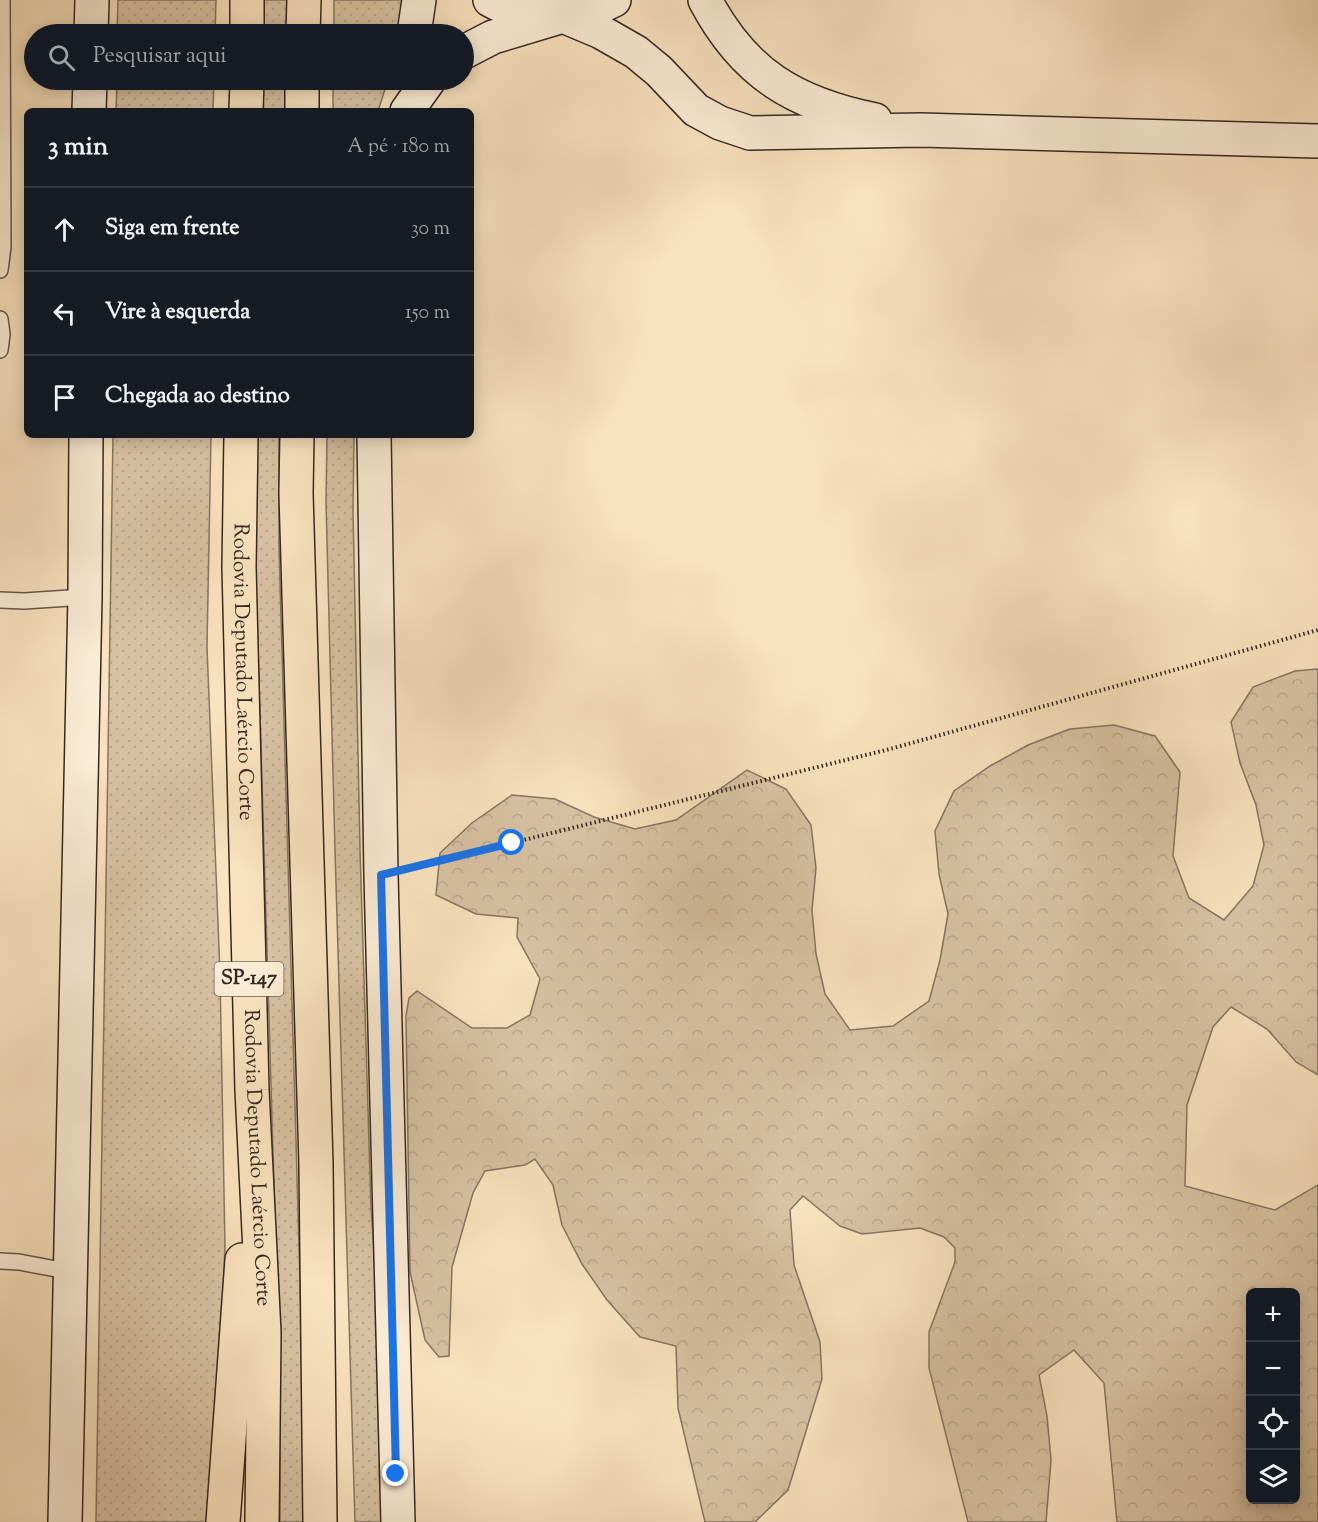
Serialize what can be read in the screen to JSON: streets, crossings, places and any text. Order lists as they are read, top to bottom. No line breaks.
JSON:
{"streets":{"highway":["Rodovia Deputado Laércio Corte","SP-147"]},"page":{"search":"Pesquisar aqui","heading":["3 min","A pé · 180 m"],"list":[["Siga em frente","30 m"],["Vire à esquerda","150 m"],"Chegada ao destino"],"map_buttons":["+","−"]}}
